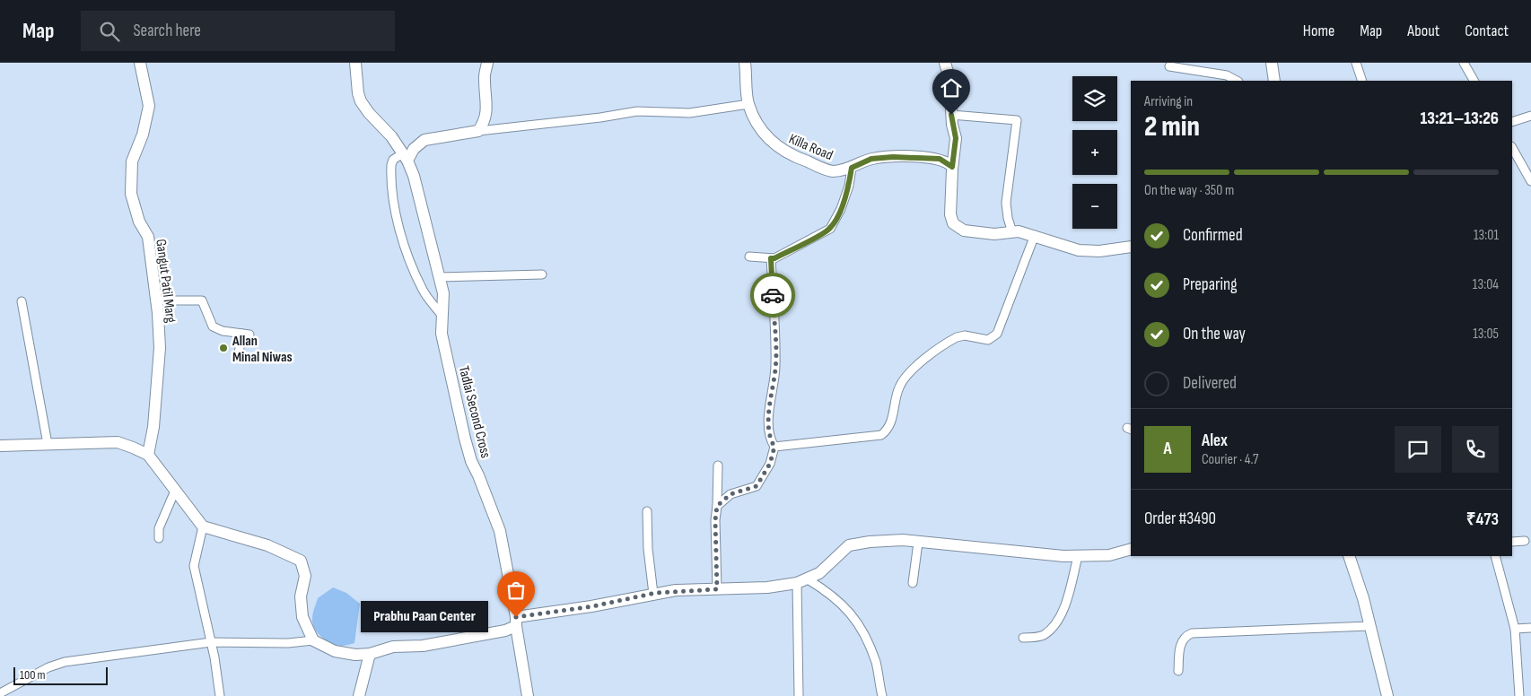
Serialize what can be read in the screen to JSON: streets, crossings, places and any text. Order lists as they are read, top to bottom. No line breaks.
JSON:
{"streets":{"street":["Killa Road","Gangut Patil Marg","Tadlai Second Cross"]},"places":["Allan Minal Niwas","Prabhu Paan Center"],"scale_bar":"100 m","page":{"header":"Map","search":"Search here","nav":["Home","Map","About","Contact"],"map_buttons":["+","−"],"heading":["2 min","Arriving in","13:21–13:26"],"panel":["Alex","Courier · 4.7","Order #3490","₹473"],"bar":"On the way · 350 m","list":[["Confirmed","13:01"],["Preparing","13:04"],["On the way","13:05"],"Delivered"],"round":"A","bubble":"Prabhu Paan Center","scale":"100 m"}}
